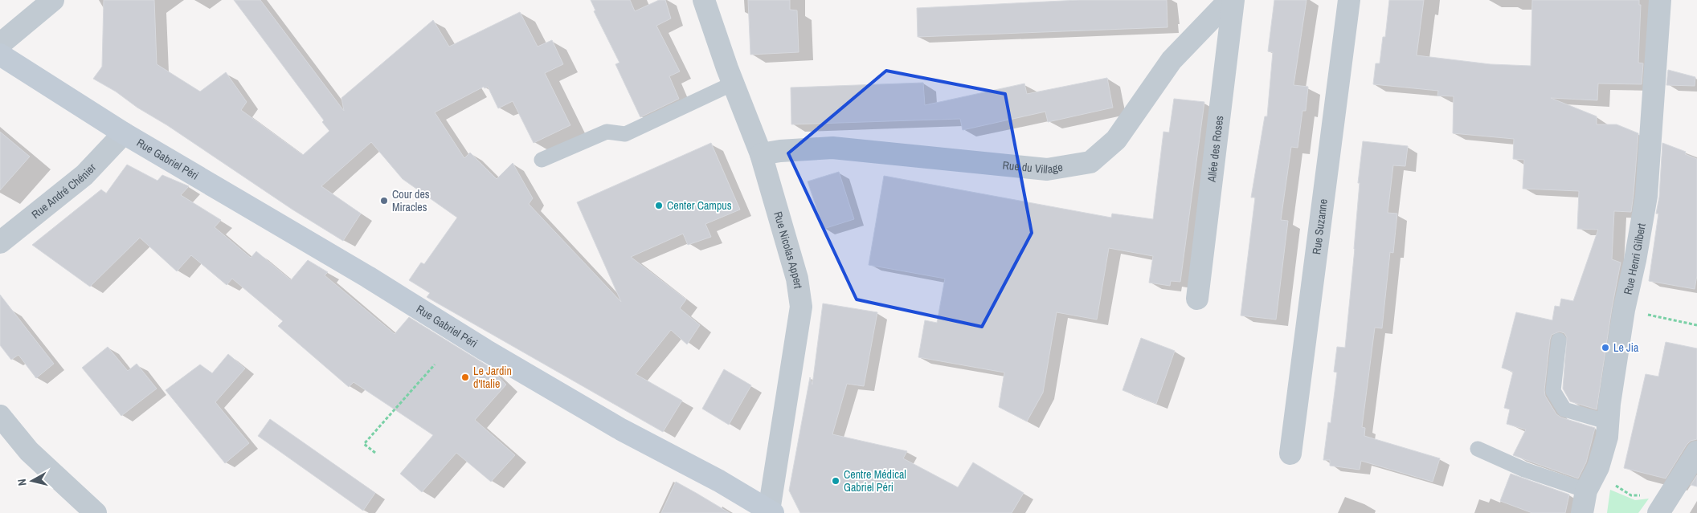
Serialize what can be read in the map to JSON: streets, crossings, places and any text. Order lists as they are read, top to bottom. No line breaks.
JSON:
{"streets":{"street":["Allée des Roses","Rue Gabriel Péri","Rue du Village","Rue André Chénier","Rue Suzanne","Rue Nicolas Appert","Rue Henri Gilbert"]},"crossings":[["Rue Gabriel Péri","Rue André Chénier"],["Rue Gabriel Péri","Rue Nicolas Appert"],["Rue du Village","Rue Nicolas Appert"]],"places":["Cour des Miracles","Center Campus","Le Jia","Le Jardin d'Italie","Centre Médical Gabriel Péri"],"north":"left"}
